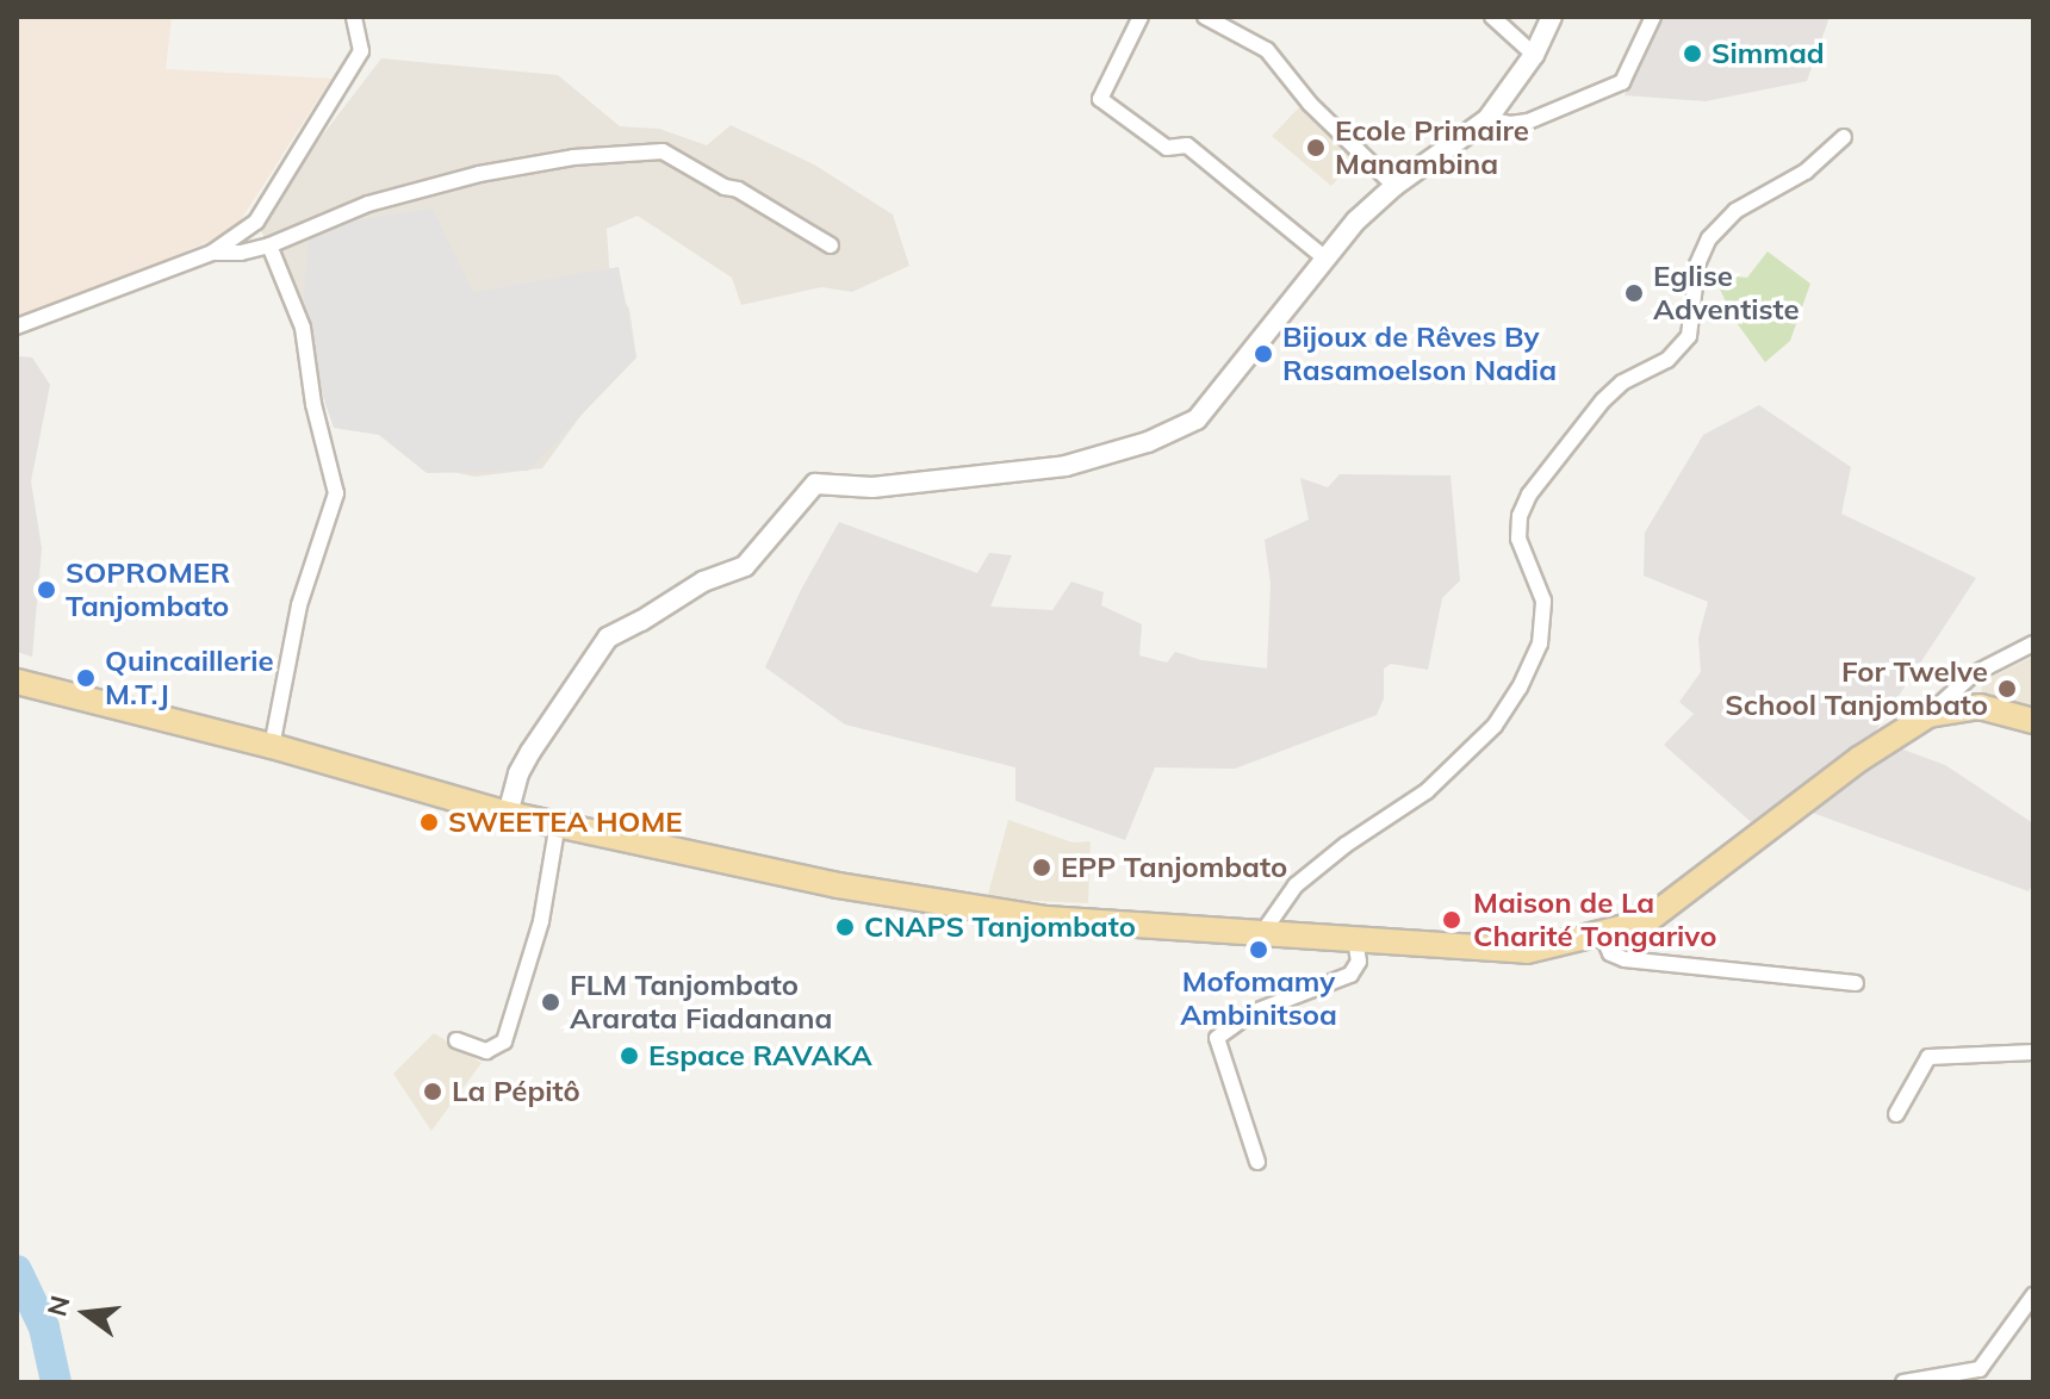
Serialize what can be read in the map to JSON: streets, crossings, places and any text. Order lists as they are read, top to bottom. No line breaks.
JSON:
{"places":["Simmad","Ecole Primaire Manambina","Eglise Adventiste","Bijoux de Rêves By Rasamoelson Nadia","SOPROMER Tanjombato","Quincaillerie M.T.J","For Twelve School Tanjombato","SWEETEA HOME","EPP Tanjombato","Maison de La Charité Tongarivo","CNAPS Tanjombato","Mofomamy Ambinitsoa","FLM Tanjombato Ararata Fiadanana","Espace RAVAKA","La Pépitô"],"north":"left"}
